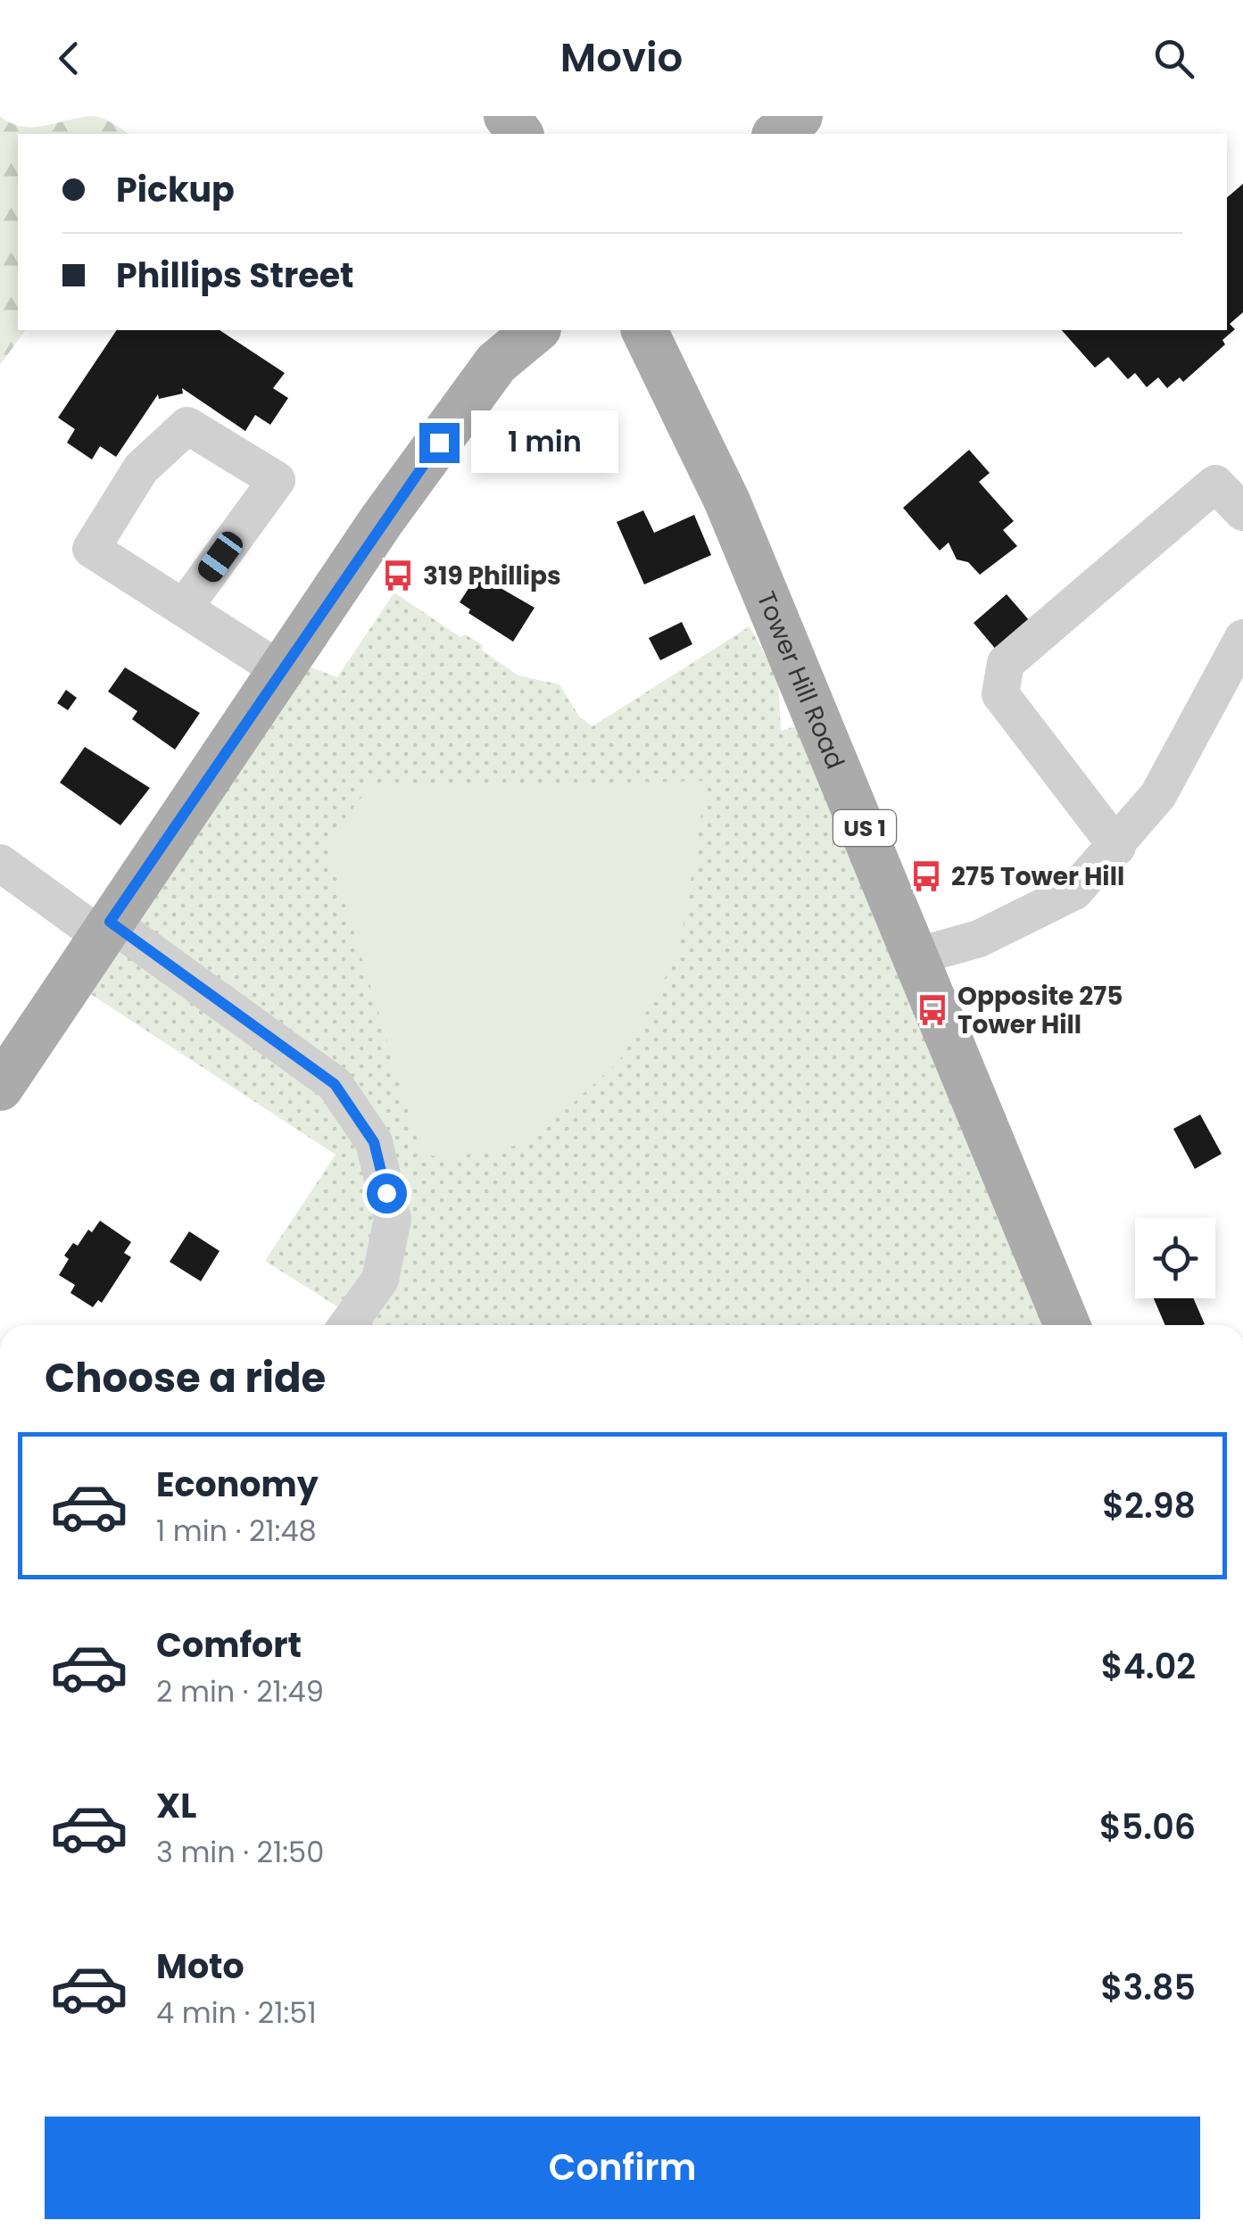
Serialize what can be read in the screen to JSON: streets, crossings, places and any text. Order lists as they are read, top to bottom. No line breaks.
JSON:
{"streets":{"main road":["Tower Hill Road","US 1"]},"places":{"bus stop":["319 Phillips","275 Tower Hill","Opposite 275 Tower Hill"]},"page":{"header":"Movio","banner":["Pickup","Phillips Street"],"bubble":"1 min","heading":"Choose a ride","list":[{"name":"Economy","note":"1 min · 21:48","value":"$2.98"},{"name":"Comfort","note":"2 min · 21:49","value":"$4.02"},{"name":"XL","note":"3 min · 21:50","value":"$5.06"},{"name":"Moto","note":"4 min · 21:51","value":"$3.85"}],"buttons":"Confirm"}}
